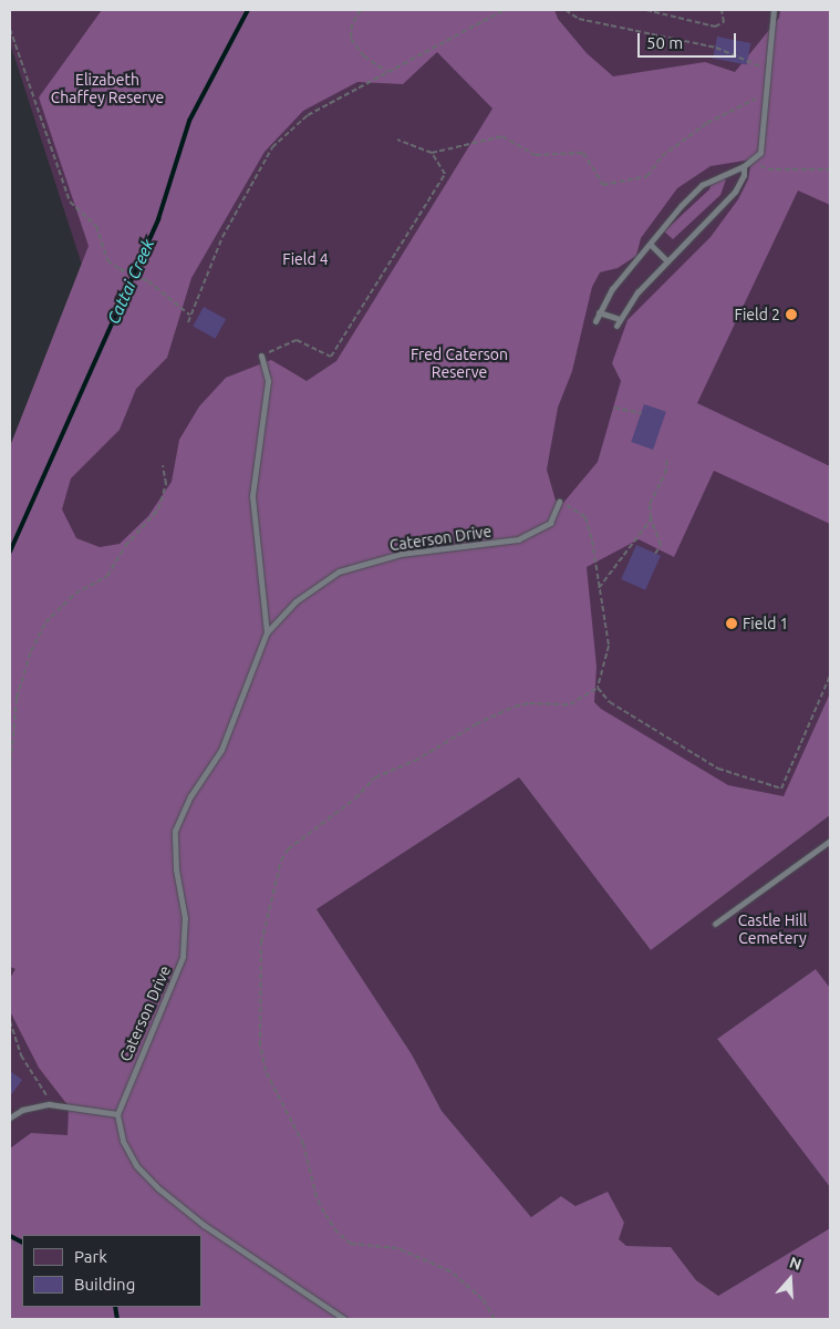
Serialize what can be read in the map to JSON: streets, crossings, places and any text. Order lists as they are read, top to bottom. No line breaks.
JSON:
{"streets":{"lane":["Caterson Drive"]},"water":["Cattai Creek"],"parks":["Elizabeth Chaffey Reserve","Field 4","Fred Caterson Reserve","Castle Hill Cemetery"],"places":["Field 2","Field 1"],"legend":["Park","Building"],"scale_bar":"50 m","north":"top"}
